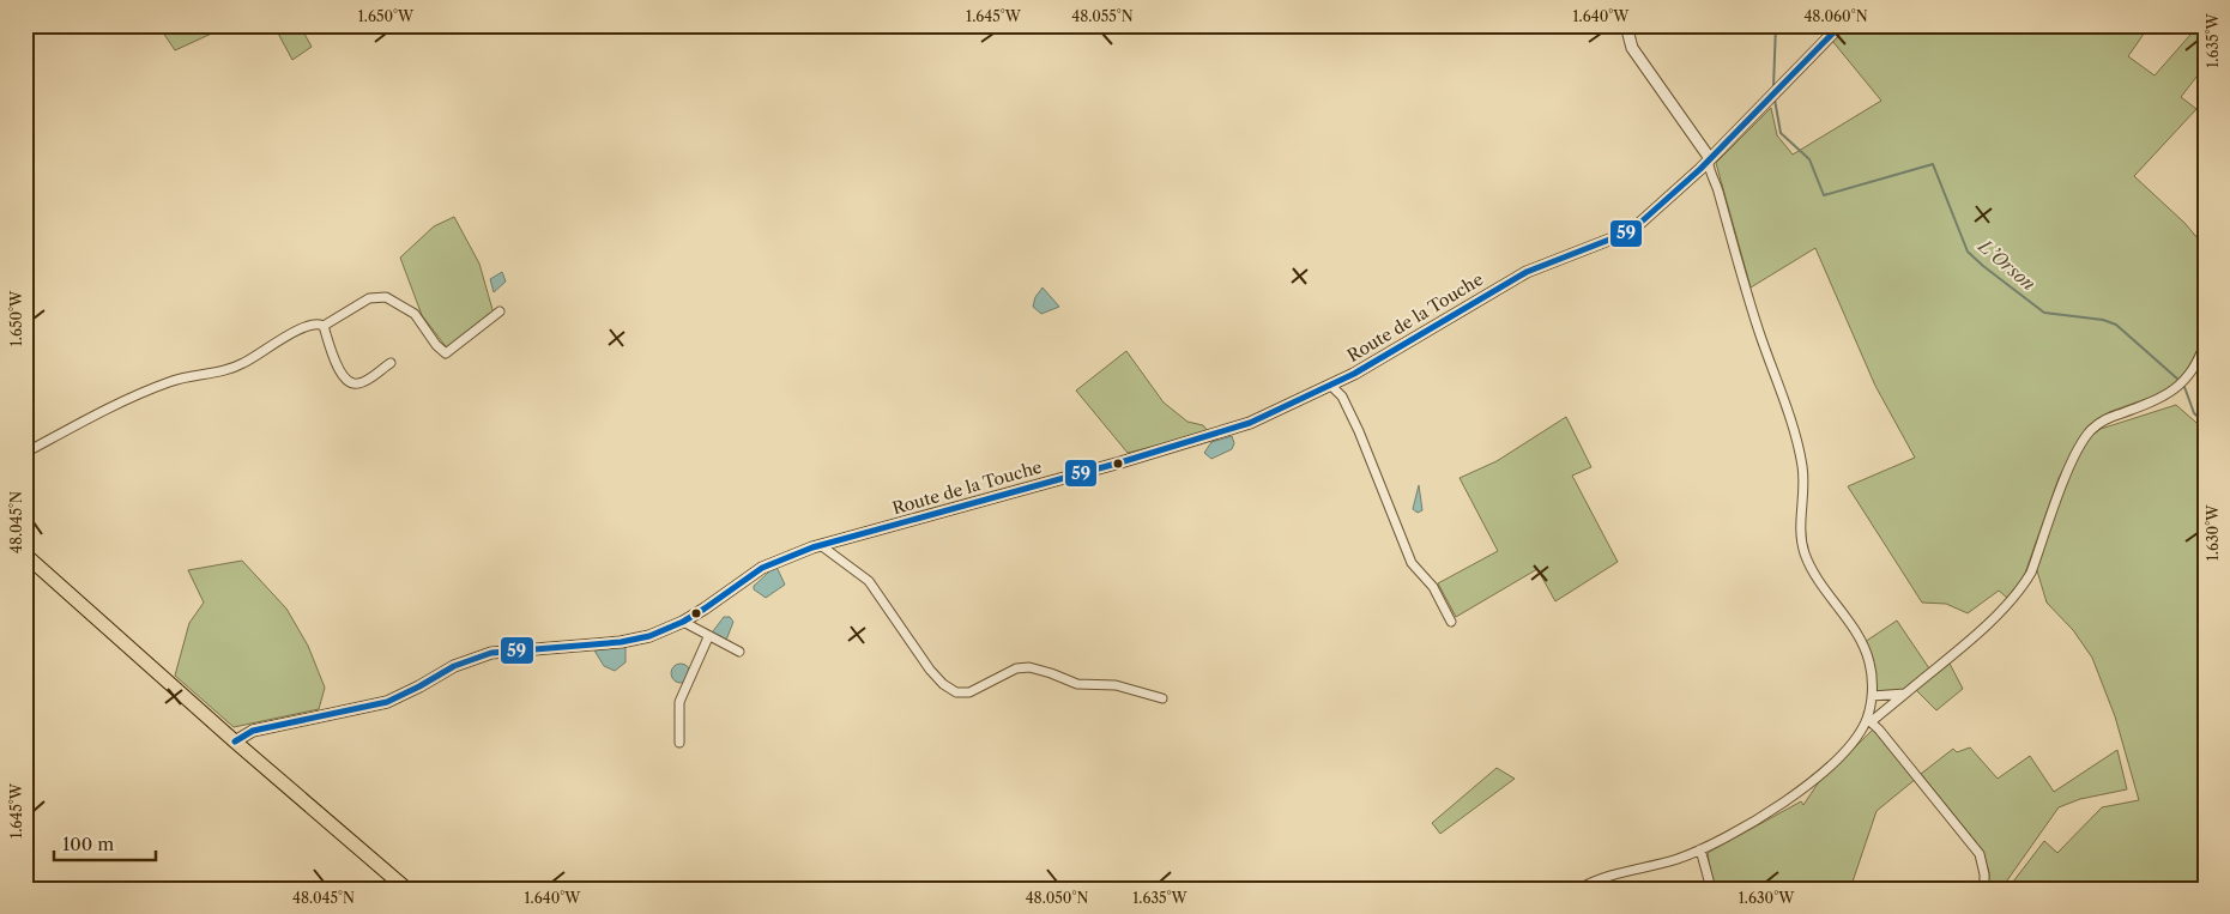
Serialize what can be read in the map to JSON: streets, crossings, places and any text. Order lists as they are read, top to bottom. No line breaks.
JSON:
{"streets":{"street":["Route de la Touche"]},"water":["L’Orson"],"lines":["transit line 59"],"scale_bar":"100 m","coordinates":["1.650°W","1.645°W","48.055°N","1.640°W","48.060°N","1.635°W","48.045°N","1.630°W","48.050°N"]}
